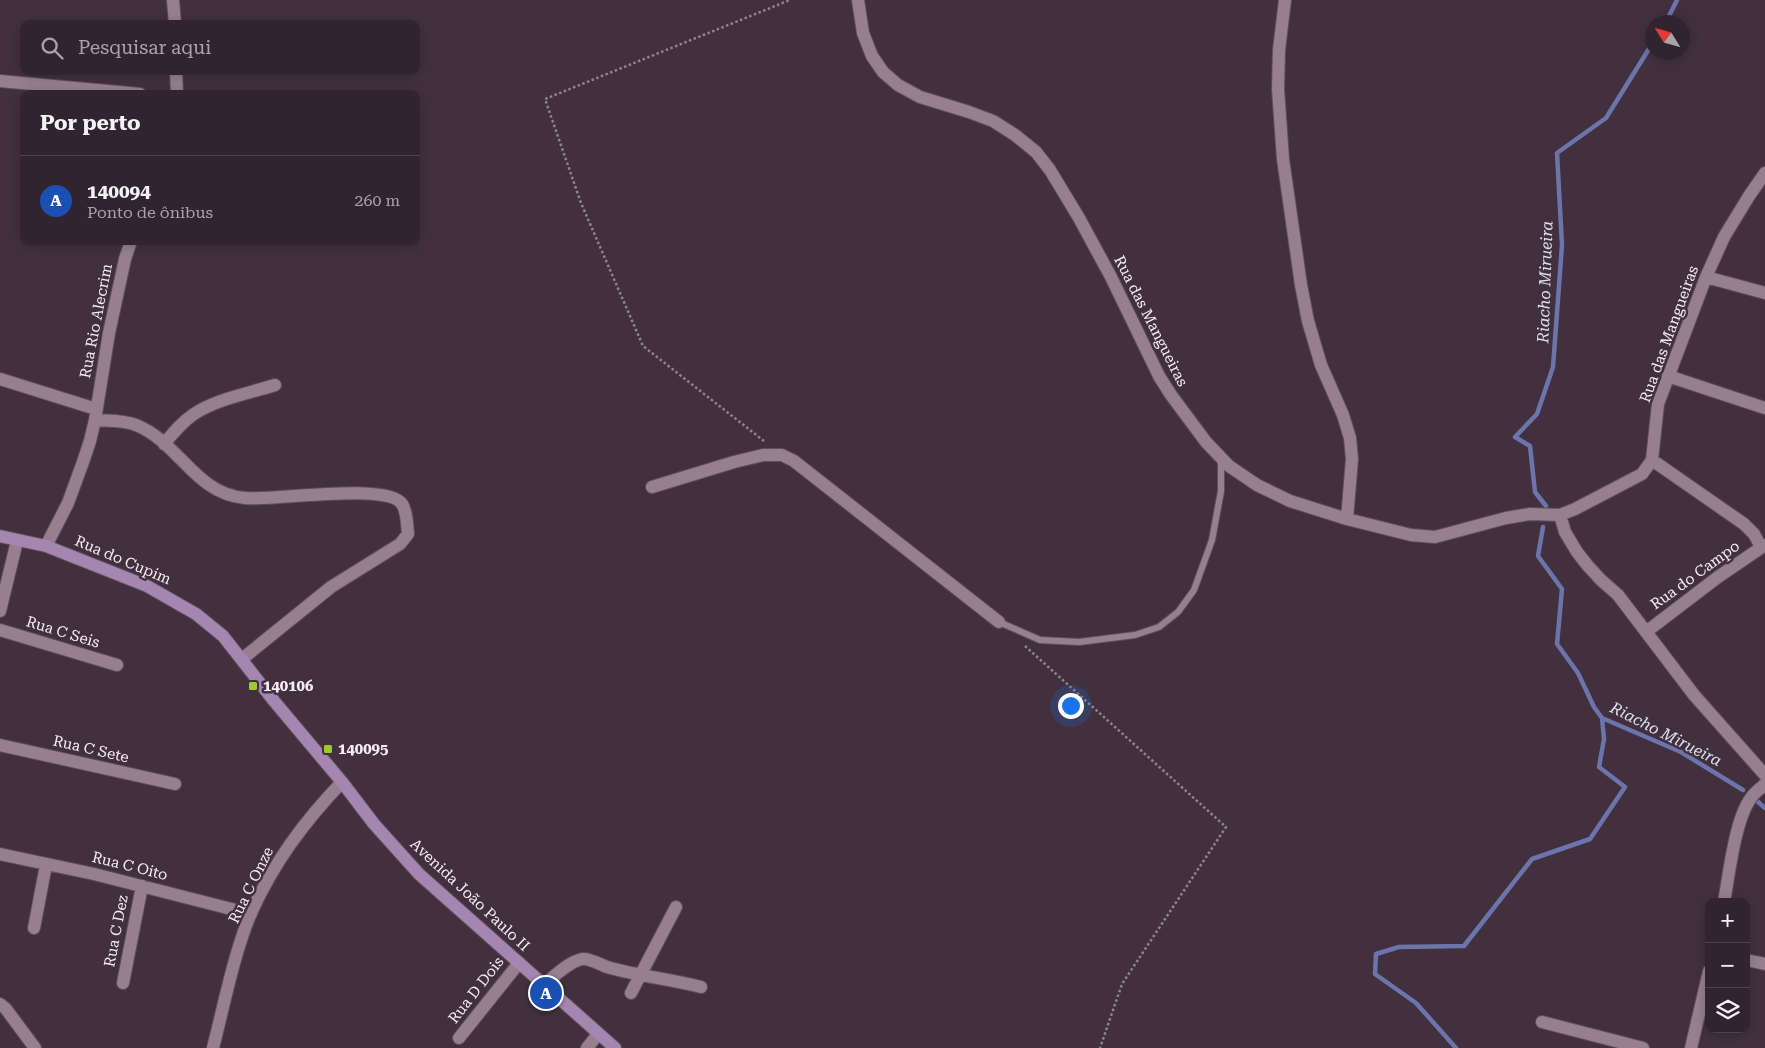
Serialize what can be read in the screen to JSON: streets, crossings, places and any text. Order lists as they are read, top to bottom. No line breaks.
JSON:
{"streets":{"main road":["Rua do Cupim","Avenida João Paulo II"],"street":["Rua Rio Alecrim","Rua das Mangueiras","Rua do Campo","Rua C Seis","Rua C Sete","Rua C Oito","Rua C Onze","Rua C Dez","Rua D Dois"]},"crossings":[["Rua Rio Alecrim","Rua do Cupim"],["Rua do Cupim","Avenida João Paulo II"],["Rua C Oito","Rua C Onze"],["Rua C Oito","Rua C Dez"],["Rua C Onze","Avenida João Paulo II"],["Avenida João Paulo II","Rua D Dois"]],"water":["Riacho Mirueira"],"places":{"transit":["140106","140095"]},"north":"top left","page":{"search":"Pesquisar aqui","heading":"Por perto","list":[{"mark":"A","name":"140094","note":"Ponto de ônibus","value":"260 m"}],"map_buttons":["+","−"],"pins":"A"}}
